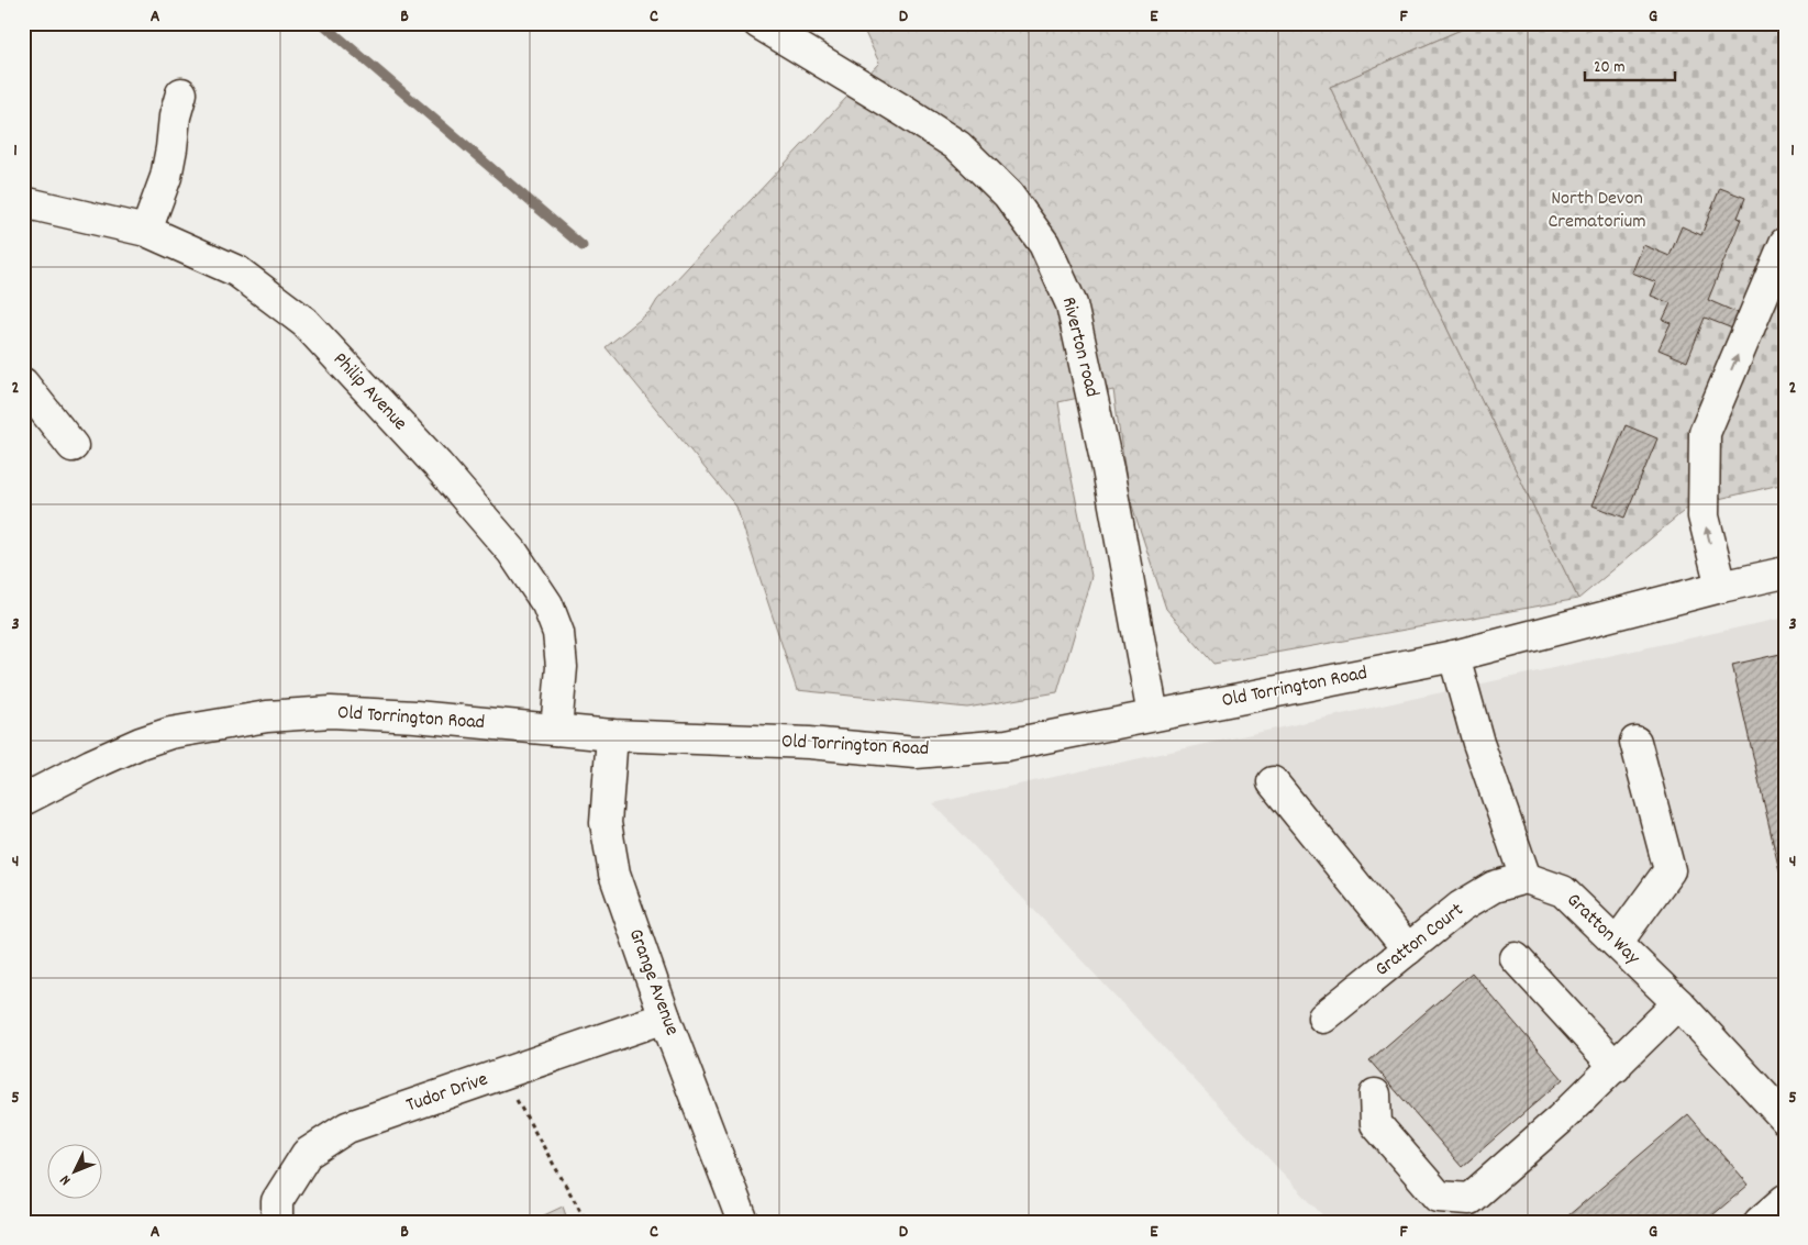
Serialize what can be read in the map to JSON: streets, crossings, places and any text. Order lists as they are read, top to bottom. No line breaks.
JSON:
{"streets":{"street":["Riverton road","Philip Avenue","Old Torrington Road","Gratton Way","Gratton Court","Grange Avenue","Tudor Drive"]},"crossings":[["Riverton road","Old Torrington Road"],["Philip Avenue","Old Torrington Road"],["Old Torrington Road","Grange Avenue"],["Gratton Way","Gratton Court"],["Grange Avenue","Tudor Drive"]],"parks":["North Devon Crematorium"],"scale_bar":"20 m","north":"bottom left","grid":{"columns":["A","B","C","D","E","F","G"],"rows":["1","2","3","4","5"]}}
